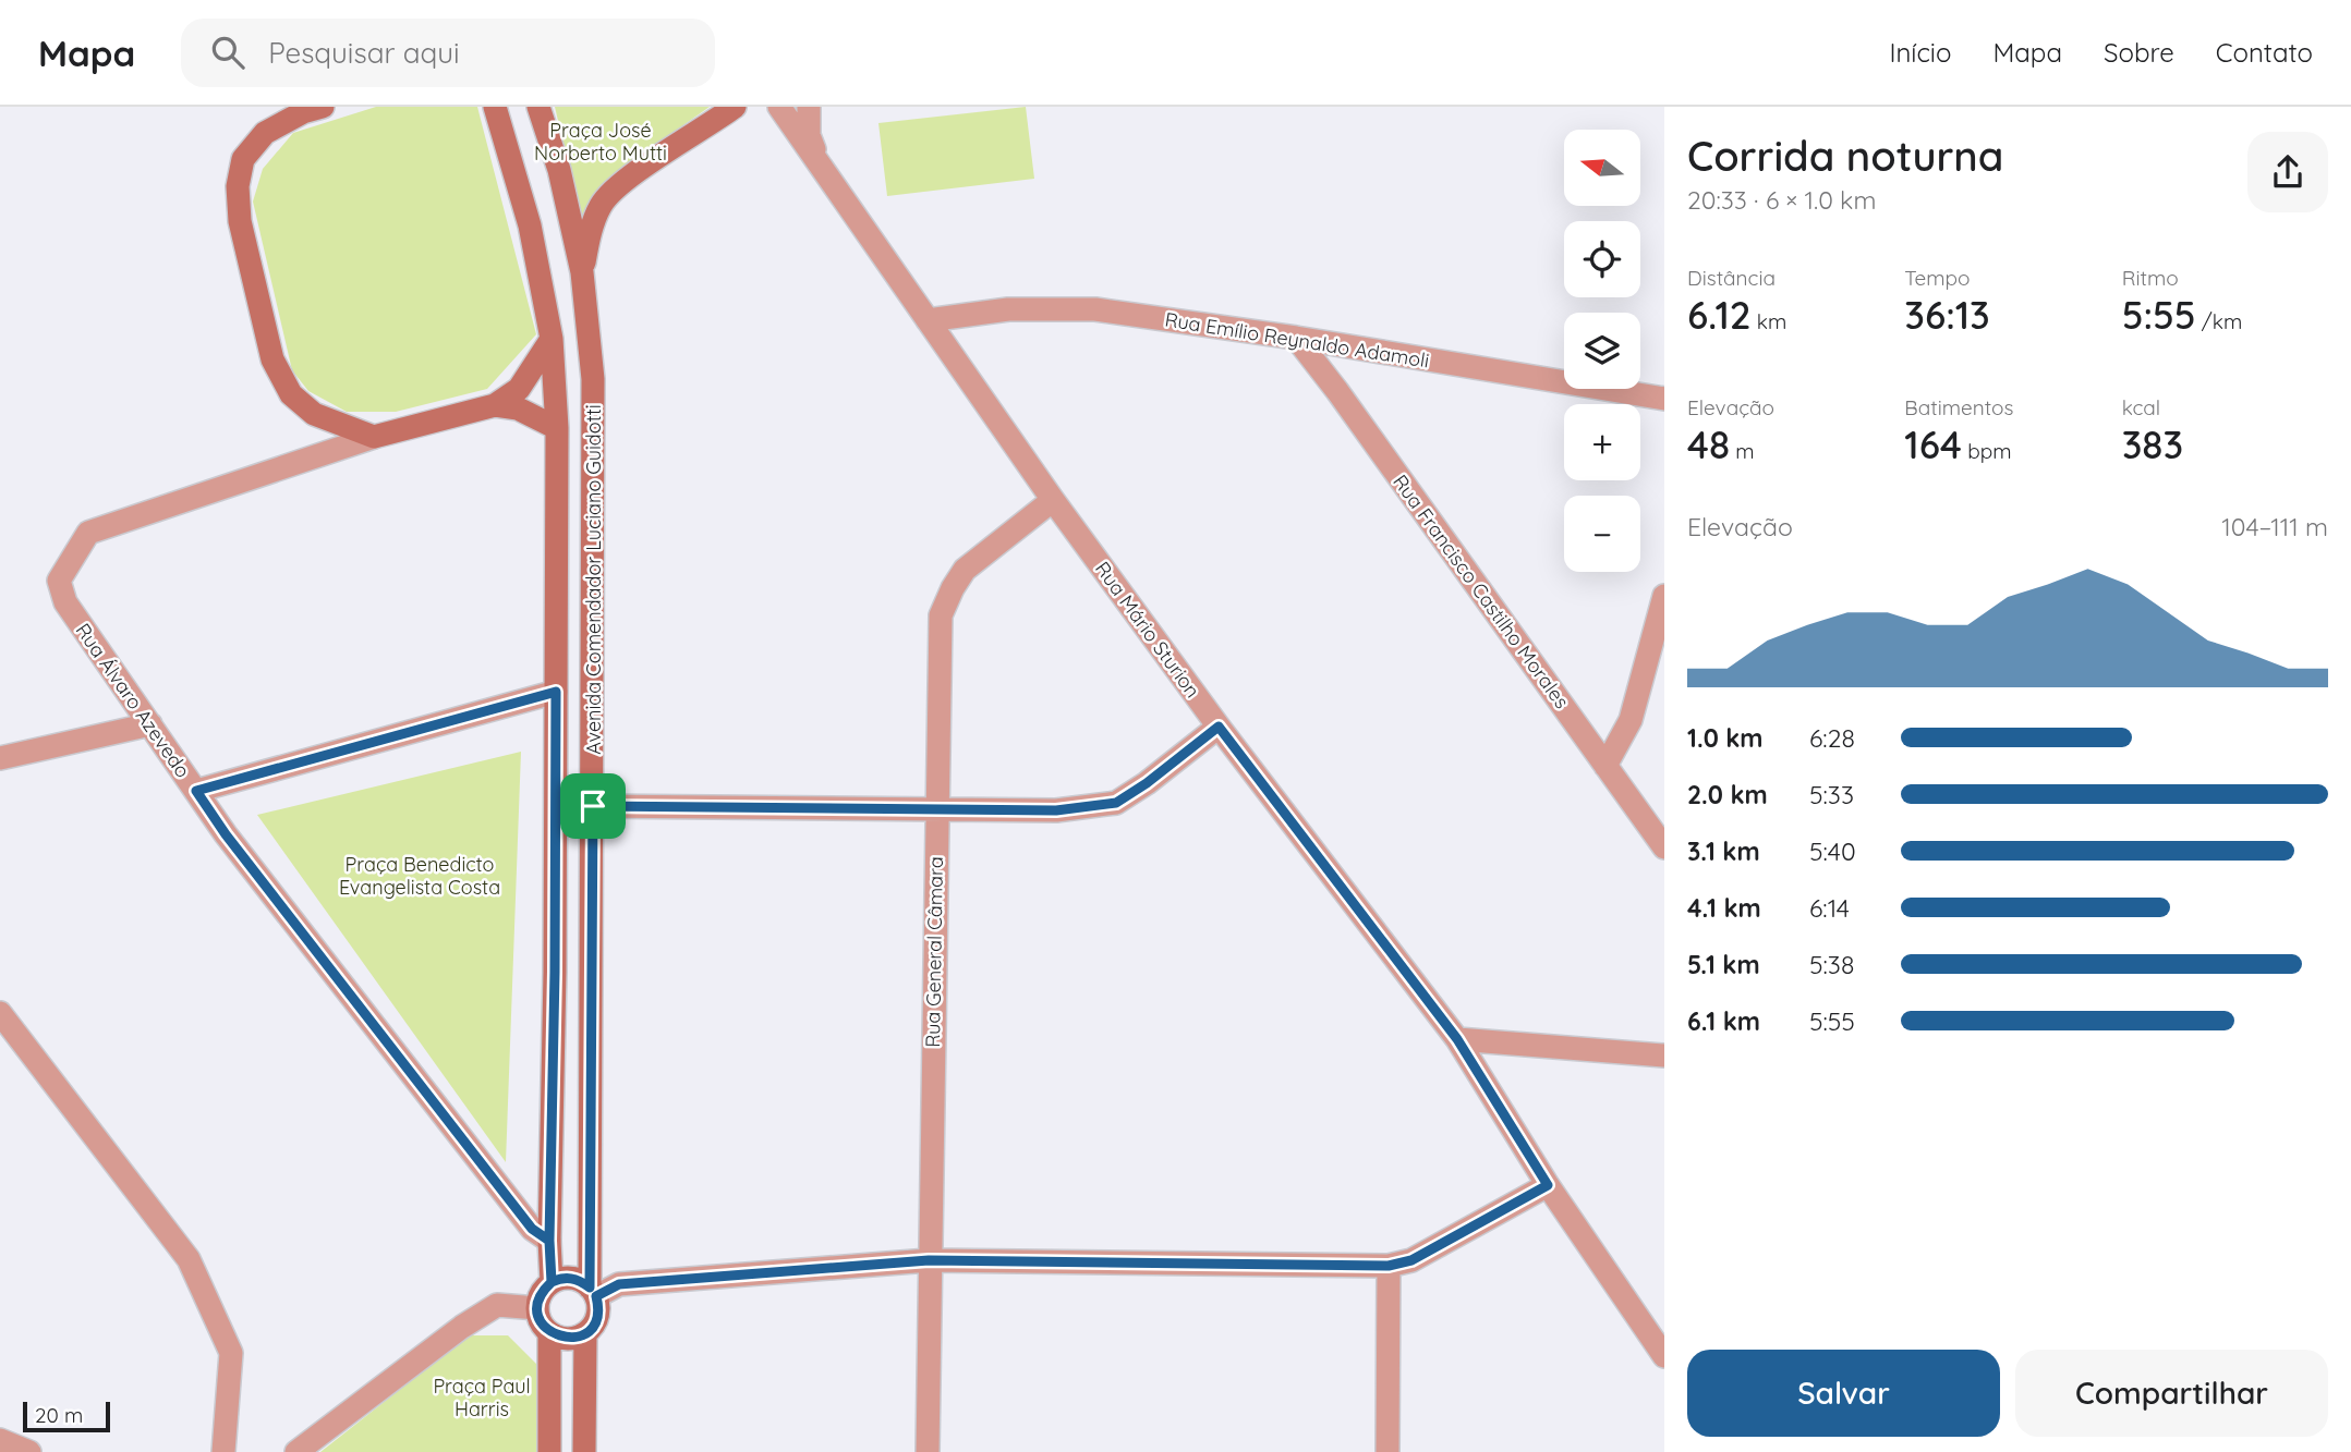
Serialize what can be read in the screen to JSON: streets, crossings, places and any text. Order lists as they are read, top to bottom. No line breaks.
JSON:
{"streets":{"main road":["Avenida Comendador Luciano Guidotti"],"street":["Rua Emílio Reynaldo Adamoli","Rua Francisco Castilho Morales","Rua Mário Sturion","Rua Álvaro Azevedo","Rua General Câmara"]},"crossings":[["Rua Emílio Reynaldo Adamoli","Rua Francisco Castilho Morales"],["Rua Emílio Reynaldo Adamoli","Rua Mário Sturion"],["Avenida Comendador Luciano Guidotti","Rua Álvaro Azevedo"],["Rua Mário Sturion","Rua General Câmara"]],"parks":["Praça José Norberto Mutti","Praça Benedicto Evangelista Costa","Praça Paul Harris"],"scale_bar":"20 m","north":"left","page":{"header":"Mapa","search":"Pesquisar aqui","nav":["Início","Mapa","Sobre","Contato"],"heading":["Corrida noturna","20:33 · 6 × 1.0 km"],"map_buttons":["+","−"],"stats":[["Distância","6.12 km"],["Tempo","36:13"],["Ritmo","5:55 /km"],["Elevação","48 m"],["Batimentos","164 bpm"],["kcal","383"]],"chart":["Elevação","104–111 m"],"list":[{"name":"1.0 km","note":"6:28"},{"name":"2.0 km","note":"5:33"},{"name":"3.1 km","note":"5:40"},{"name":"4.1 km","note":"6:14"},{"name":"5.1 km","note":"5:38"},{"name":"6.1 km","note":"5:55"}],"buttons":["Salvar","Compartilhar"],"scale":"20 m"}}
